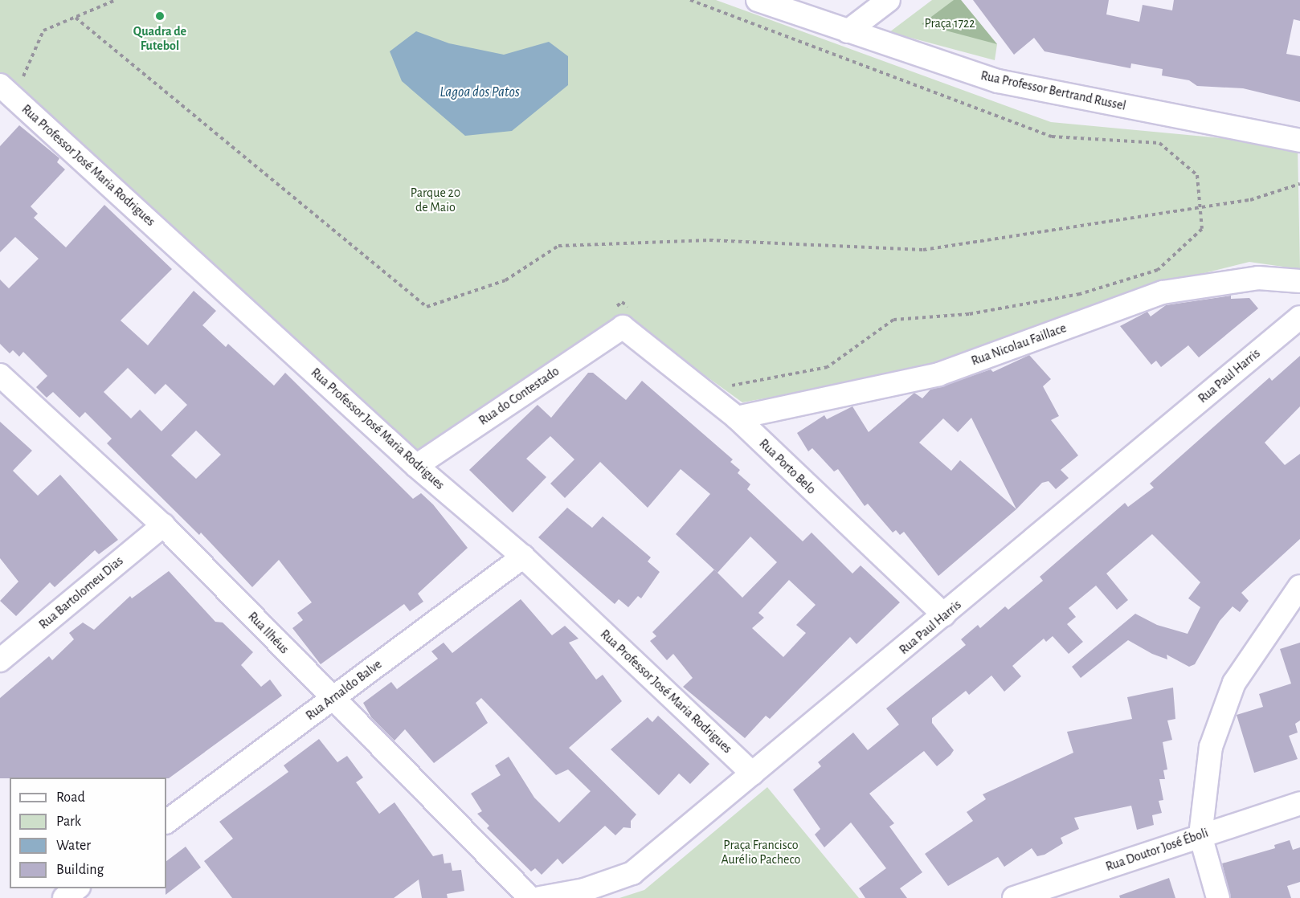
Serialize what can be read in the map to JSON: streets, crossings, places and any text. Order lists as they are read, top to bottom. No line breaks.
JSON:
{"streets":{"street":["Rua Professor Bertrand Russel","Rua Professor José Maria Rodrigues","Rua Nicolau Faillace","Rua Paul Harris","Rua do Contestado","Rua Porto Belo","Rua Bartolomeu Dias","Rua Ilhéus","Rua Arnaldo Balve","Rua Doutor José Éboli"]},"crossings":[["Rua Professor José Maria Rodrigues","Rua Paul Harris"],["Rua Professor José Maria Rodrigues","Rua do Contestado"],["Rua Professor José Maria Rodrigues","Rua Arnaldo Balve"],["Rua Nicolau Faillace","Rua Porto Belo"],["Rua Paul Harris","Rua Porto Belo"],["Rua do Contestado","Rua Porto Belo"],["Rua Bartolomeu Dias","Rua Ilhéus"],["Rua Ilhéus","Rua Arnaldo Balve"]],"water":["Lagoa dos Patos"],"parks":["Praça 1722","Parque 20 de Maio","Praça Francisco Aurélio Pacheco"],"places":["Quadra de Futebol"],"legend":["Road","Park","Water","Building"]}
